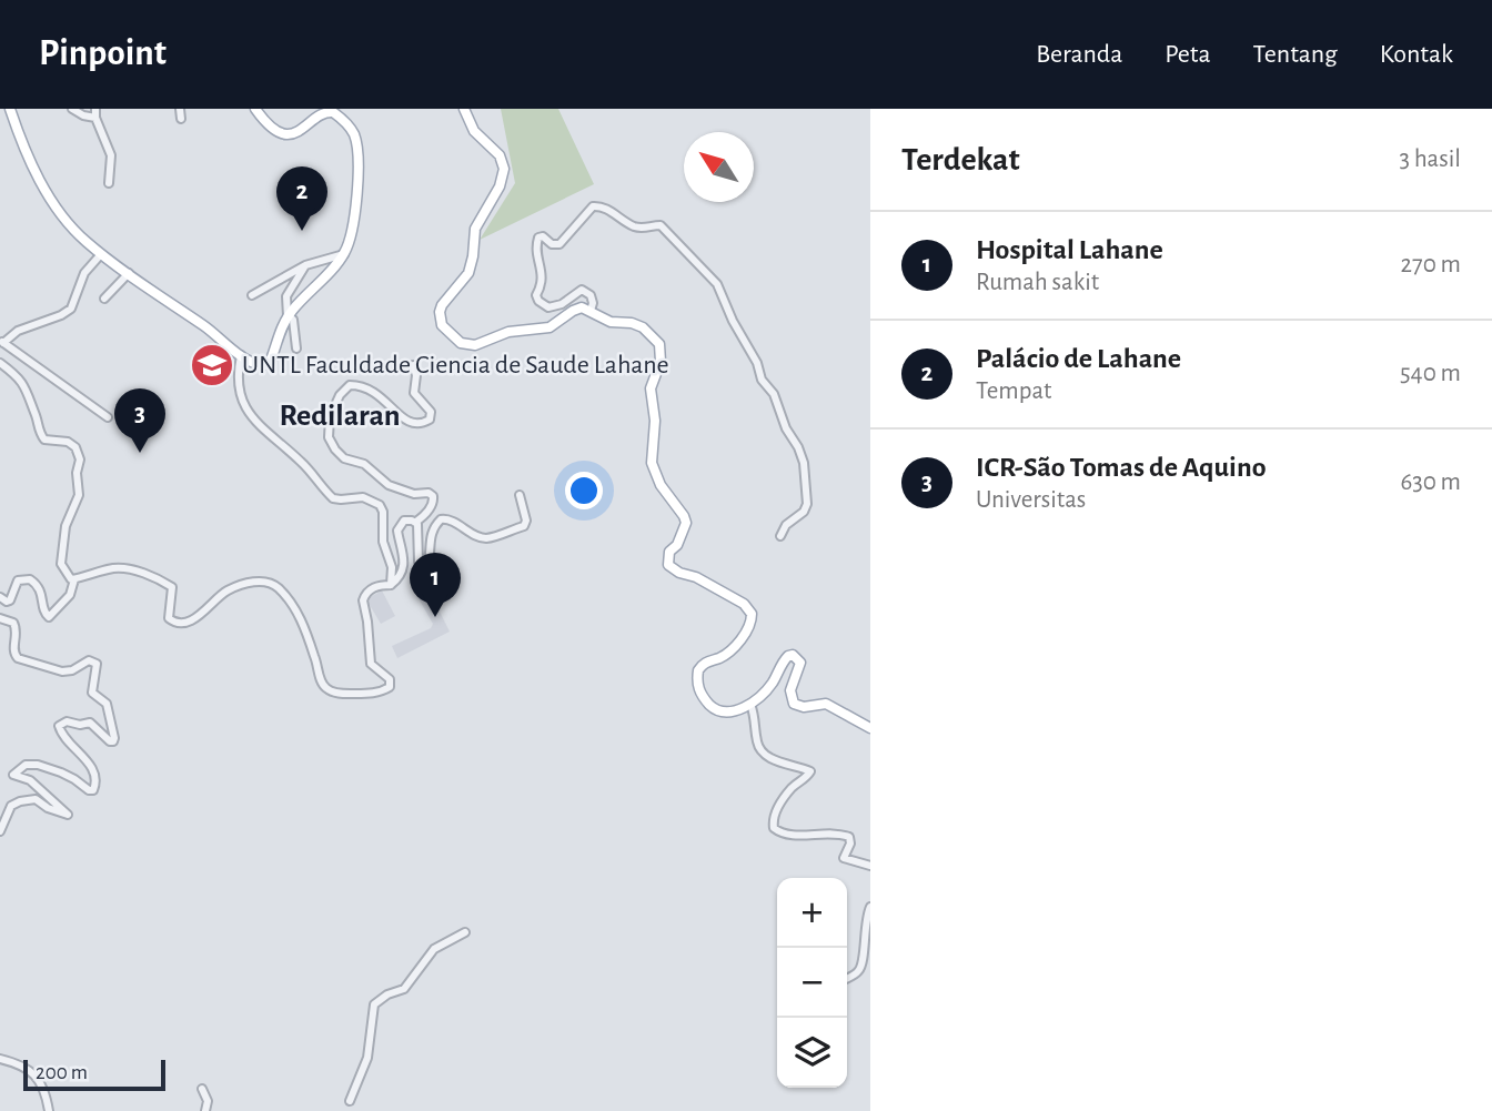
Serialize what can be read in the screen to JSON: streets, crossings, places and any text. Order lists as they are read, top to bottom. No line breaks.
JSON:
{"districts":["Redilaran"],"places":{"school or university":["UNTL Faculdade Ciencia de Saude Lahane"]},"scale_bar":"200 m","north":"top left","page":{"header":"Pinpoint","nav":["Beranda","Peta","Tentang","Kontak"],"heading":["Terdekat","3 hasil"],"pins":["2","3","1"],"list":[{"mark":"1","name":"Hospital Lahane","note":"Rumah sakit","value":"270 m"},{"mark":"2","name":"Palácio de Lahane","note":"Tempat","value":"540 m"},{"mark":"3","name":"ICR-São Tomas de Aquino","note":"Universitas","value":"630 m"}],"map_buttons":["+","−"],"scale":"200 m"}}
